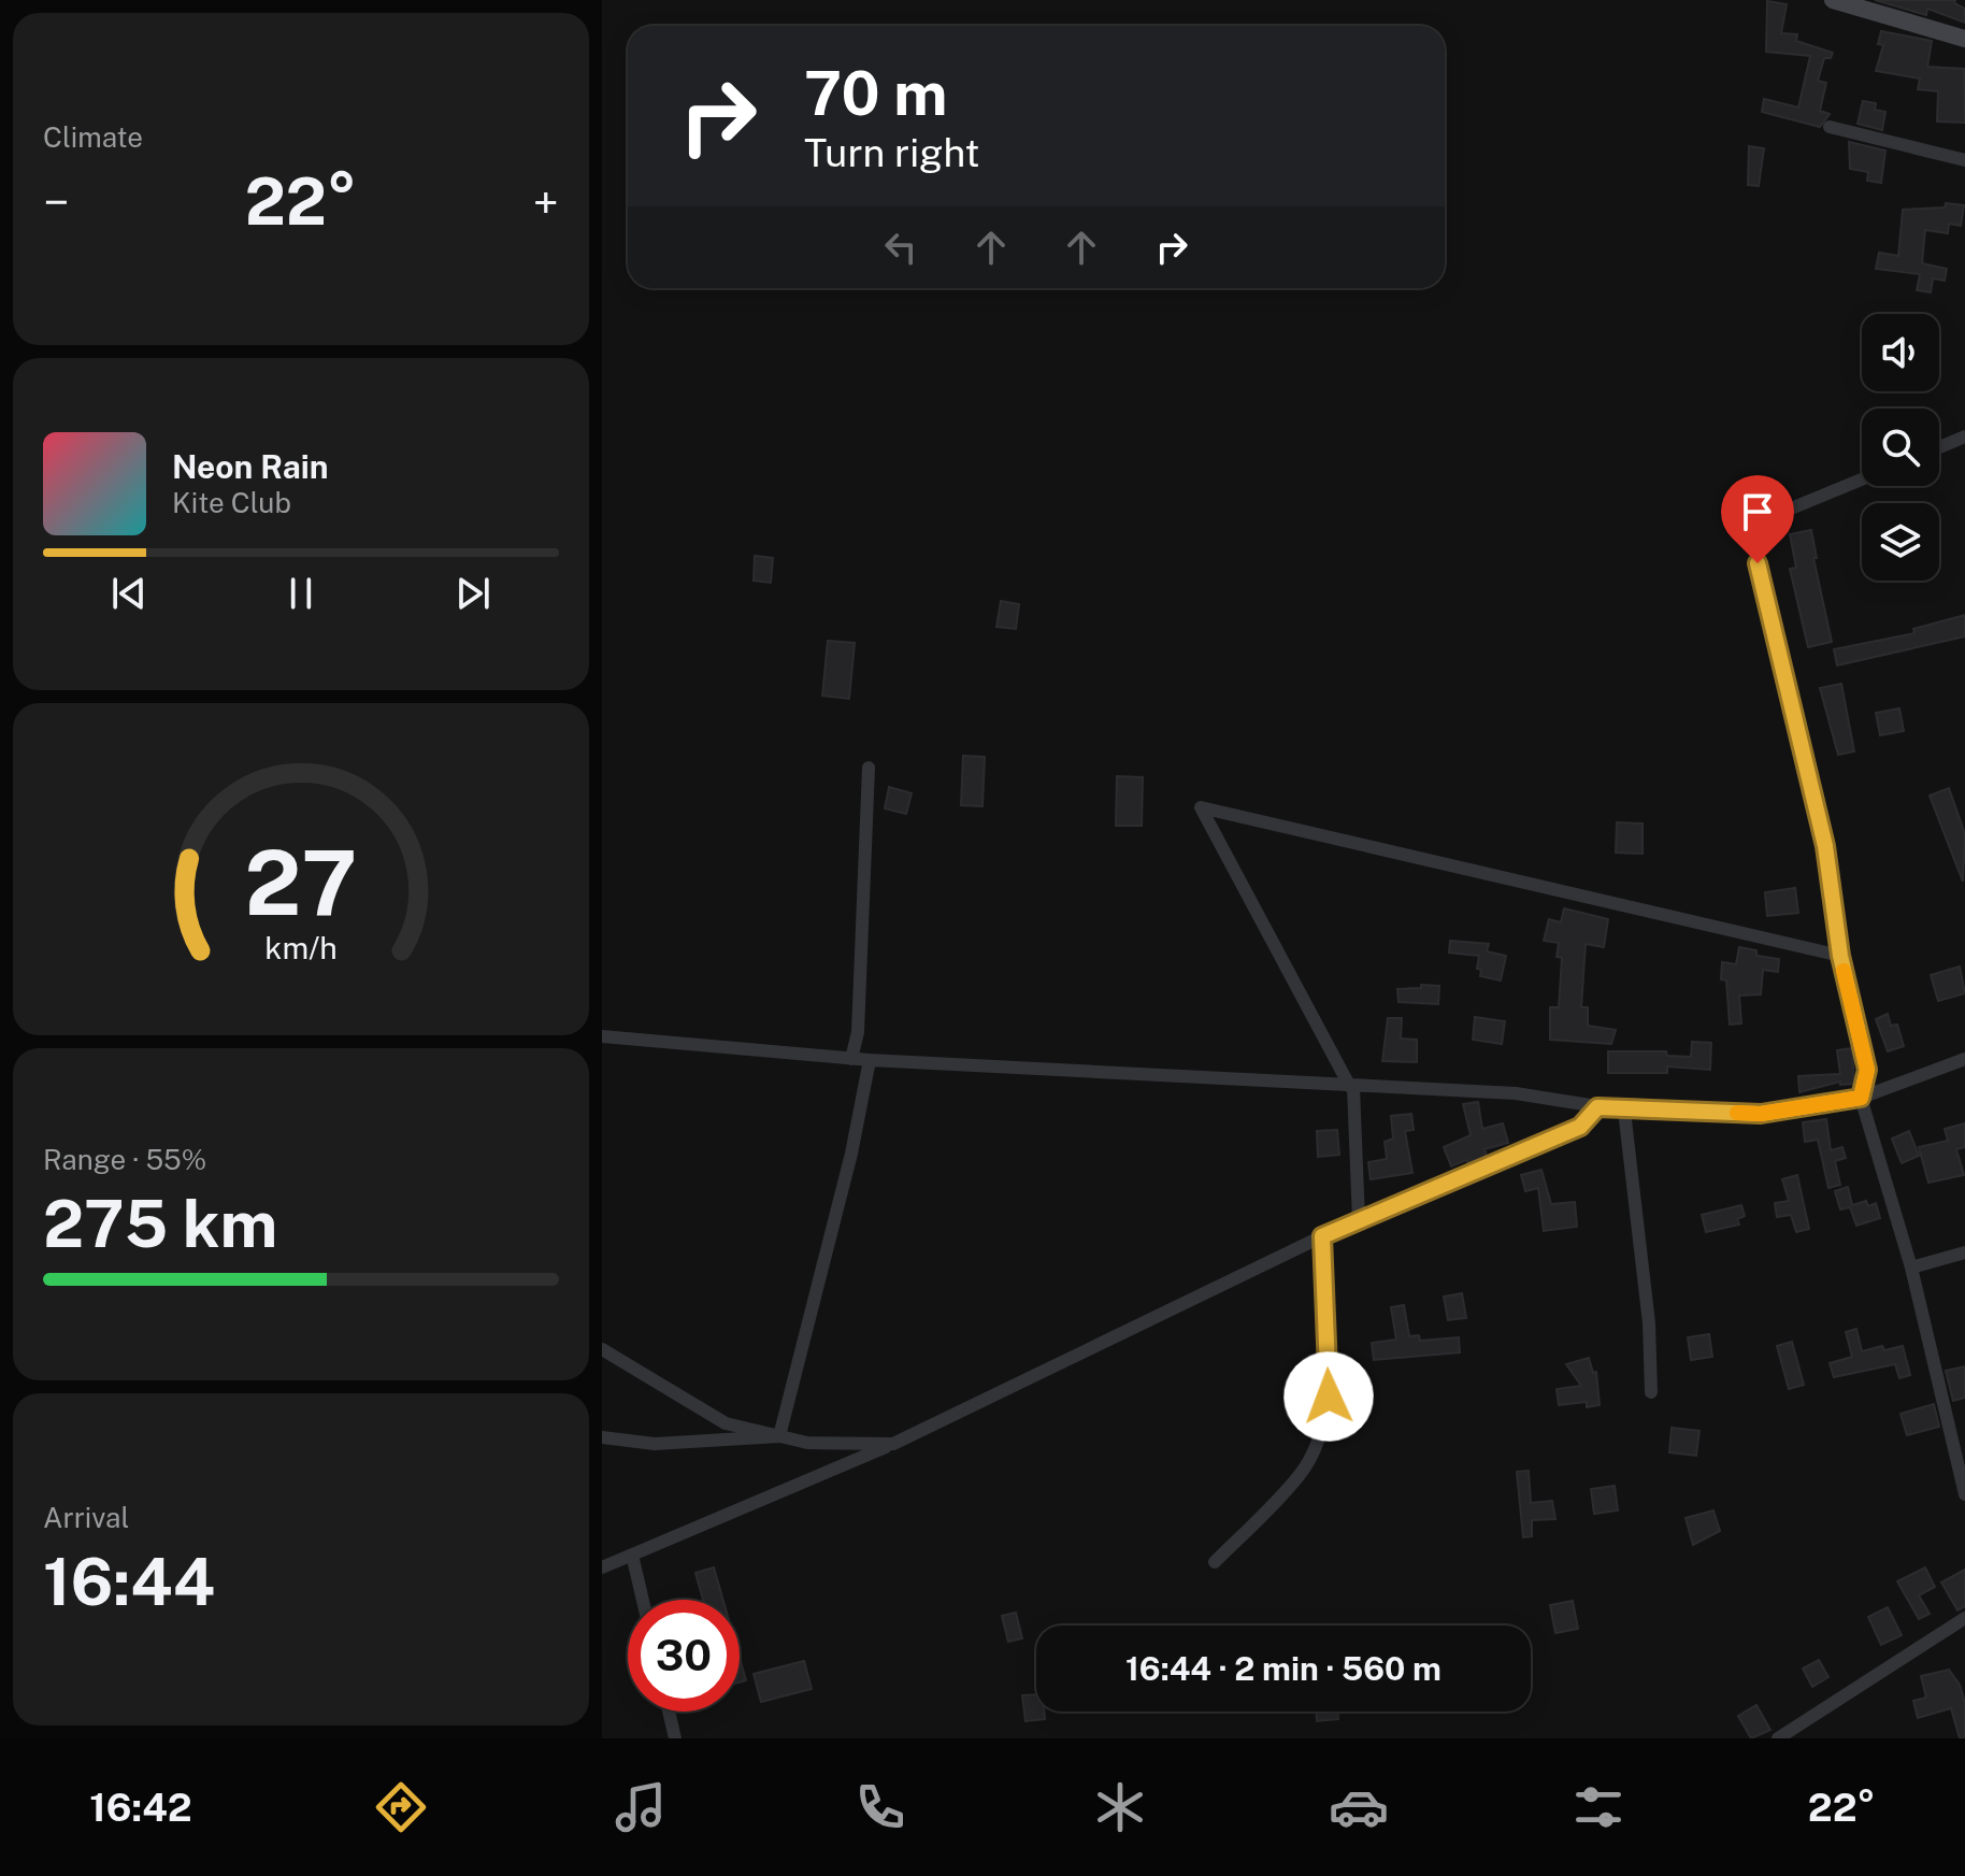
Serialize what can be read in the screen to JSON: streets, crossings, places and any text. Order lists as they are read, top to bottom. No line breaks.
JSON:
{"page":{"tile":["Climate",["Range · 55%","275 km"],["Arrival","16:44"]],"turn":["70 m","Turn right"],"heat":["−","22°","+"],"song":["Neon Rain","Kite Club"],"limit":"30","trip":"16:44 · 2 min · 560 m","tabs":["16:42","22°"],"gauge":["27","km/h"]}}
